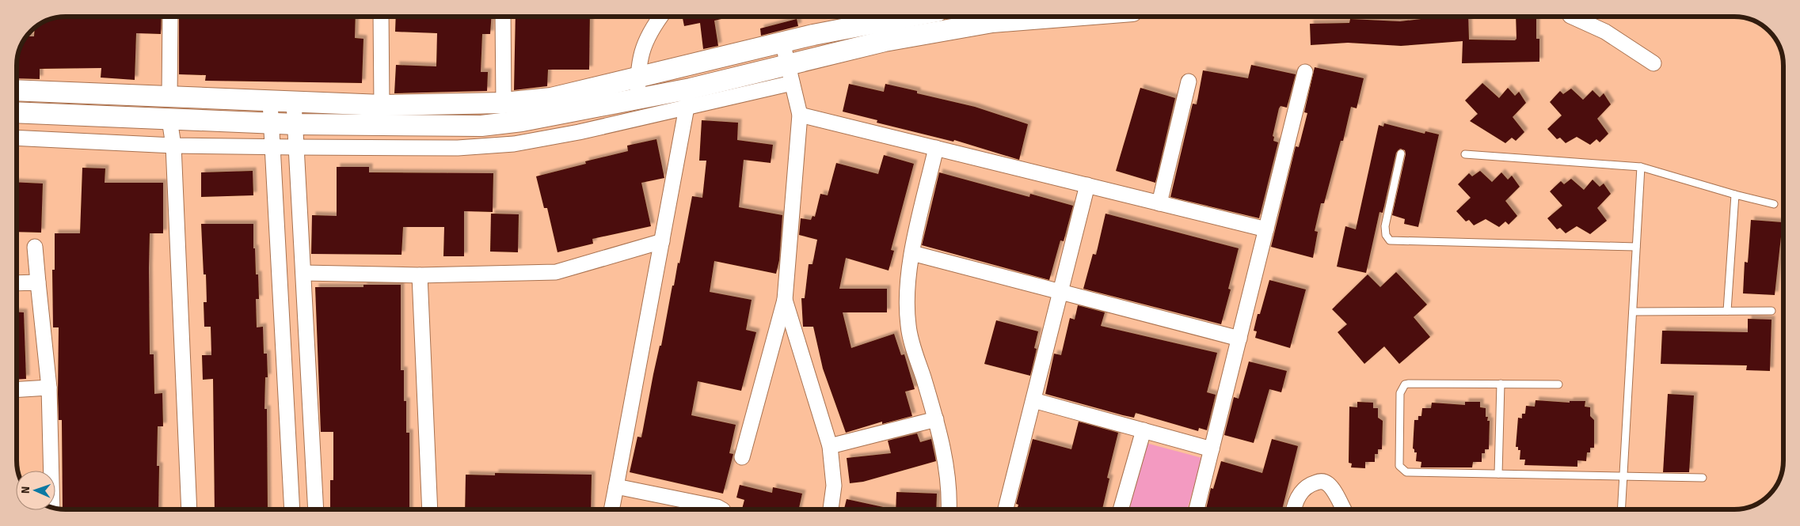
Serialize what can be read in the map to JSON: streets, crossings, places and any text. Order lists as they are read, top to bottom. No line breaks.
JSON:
{"north":"left"}
